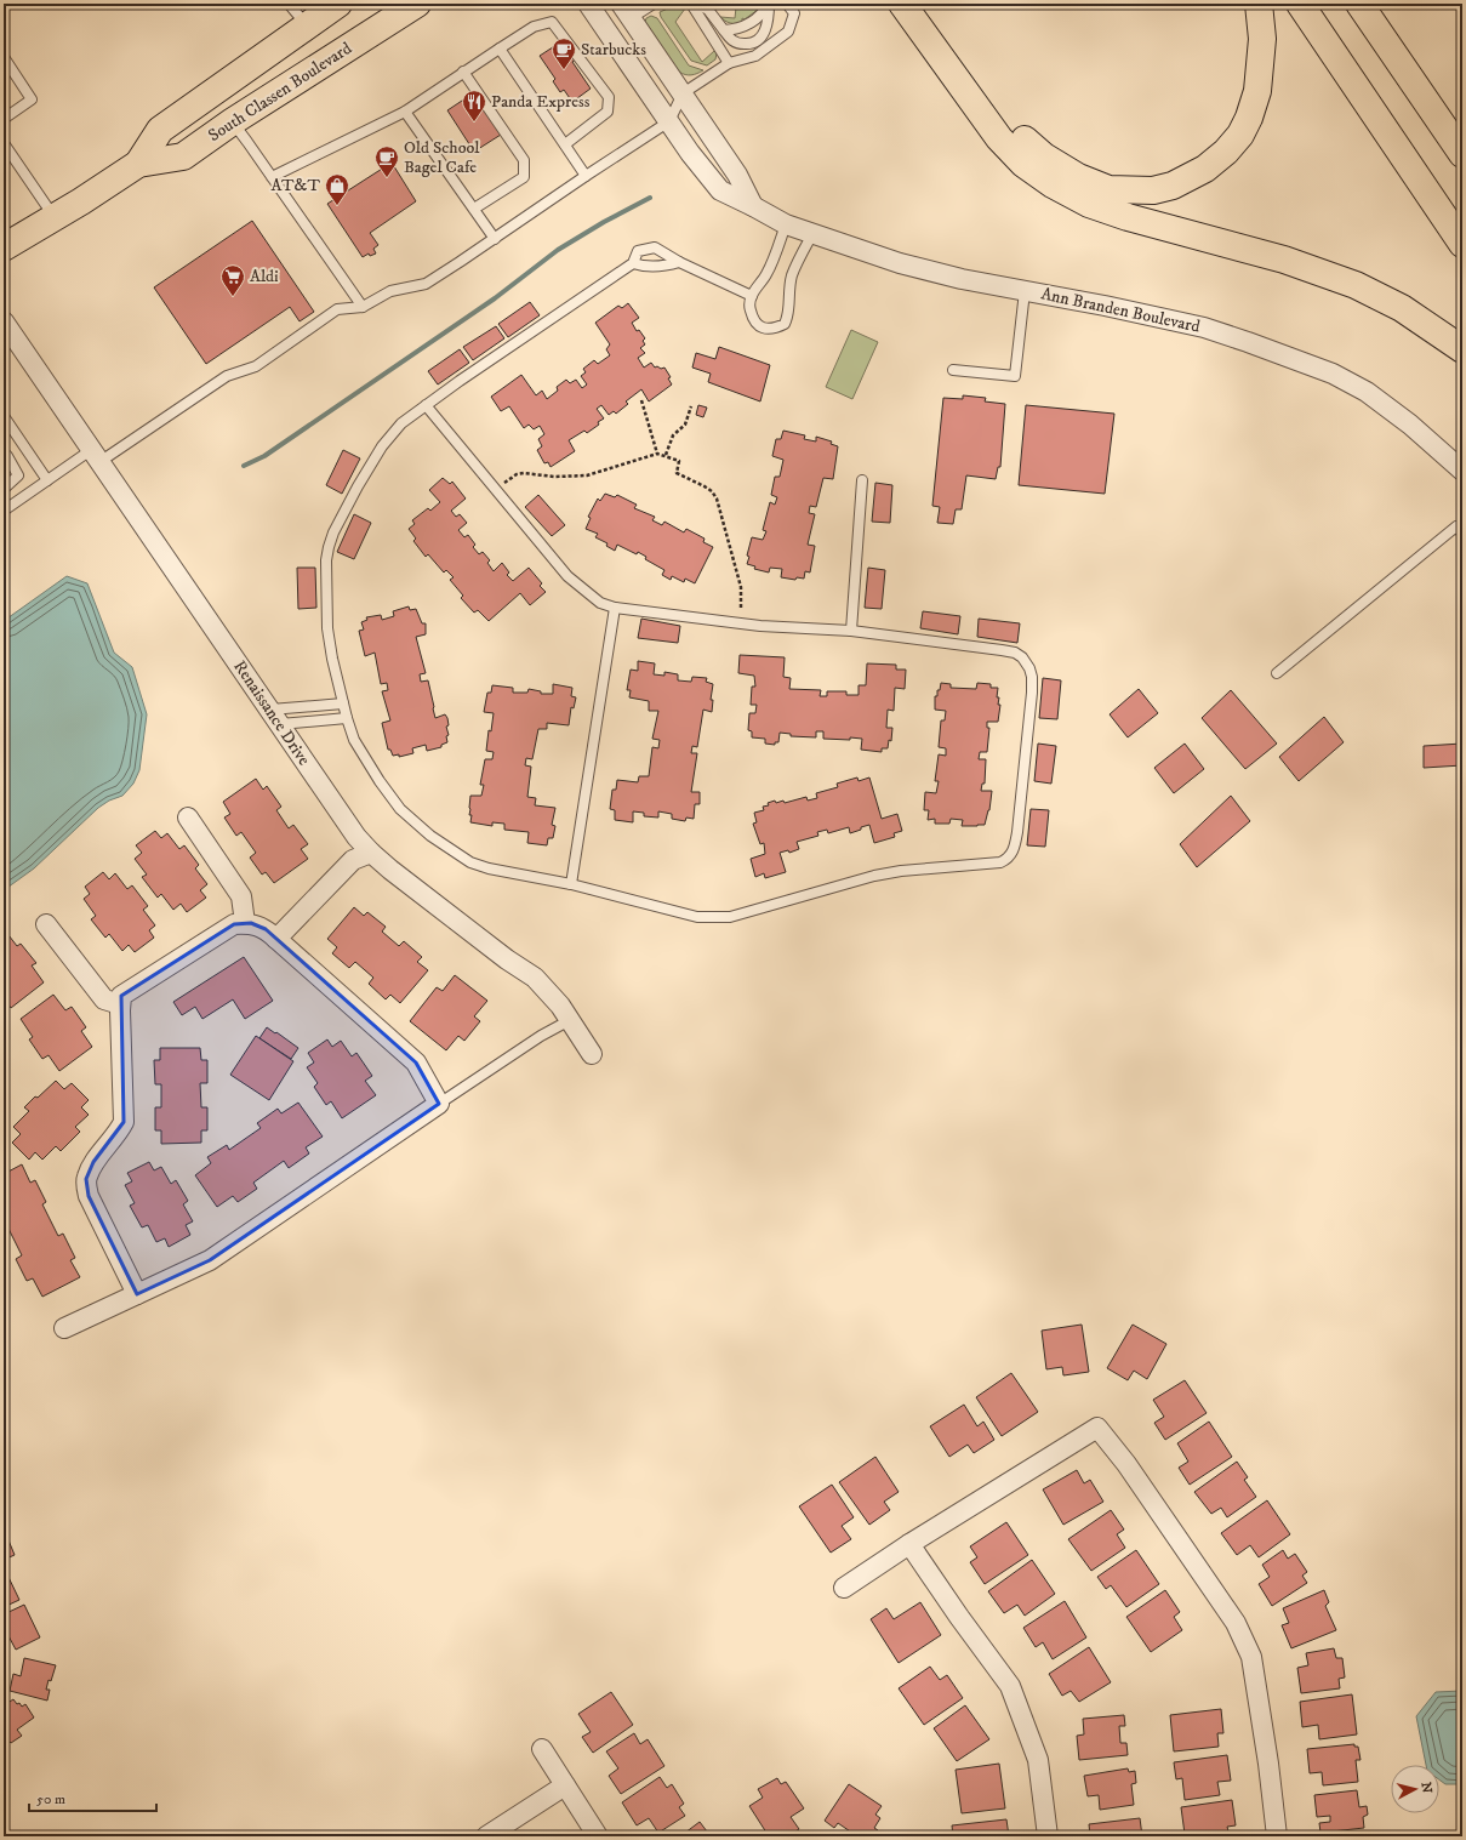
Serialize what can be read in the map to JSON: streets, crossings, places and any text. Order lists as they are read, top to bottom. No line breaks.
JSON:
{"streets":{"main road":["South Classen Boulevard"],"street":["Ann Branden Boulevard","Renaissance Drive"]},"places":{"cafe":["Starbucks","Old School Bagel Cafe"],"restaurant":["Panda Express"],"shop":["AT&T"],"supermarket":["Aldi"]},"scale_bar":"50 m","north":"right"}
